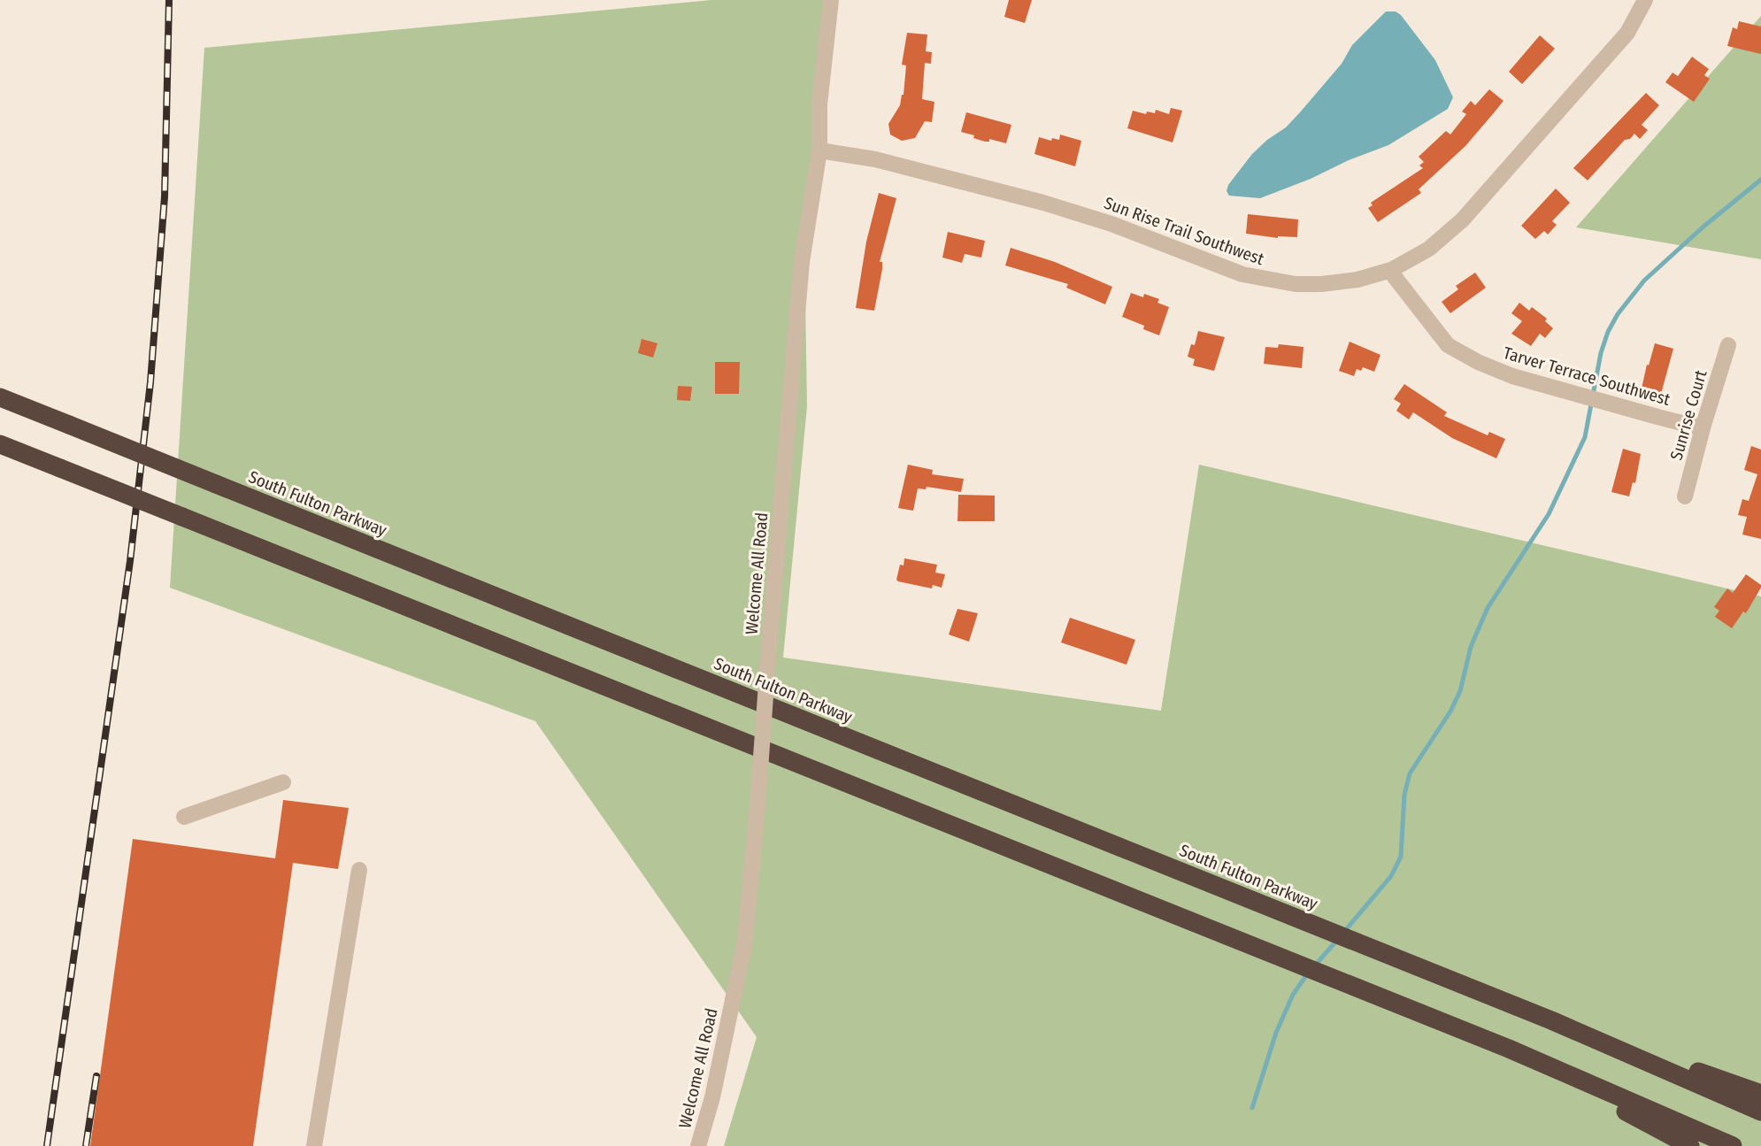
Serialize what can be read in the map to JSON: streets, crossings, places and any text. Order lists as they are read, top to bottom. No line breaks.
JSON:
{"streets":{"highway":["South Fulton Parkway"],"street":["Sun Rise Trail Southwest","Tarver Terrace Southwest","Sunrise Court","Welcome All Road"]},"crossings":[["Sun Rise Trail Southwest","Tarver Terrace Southwest"],["Sun Rise Trail Southwest","Welcome All Road"],["Tarver Terrace Southwest","Sunrise Court"]]}
